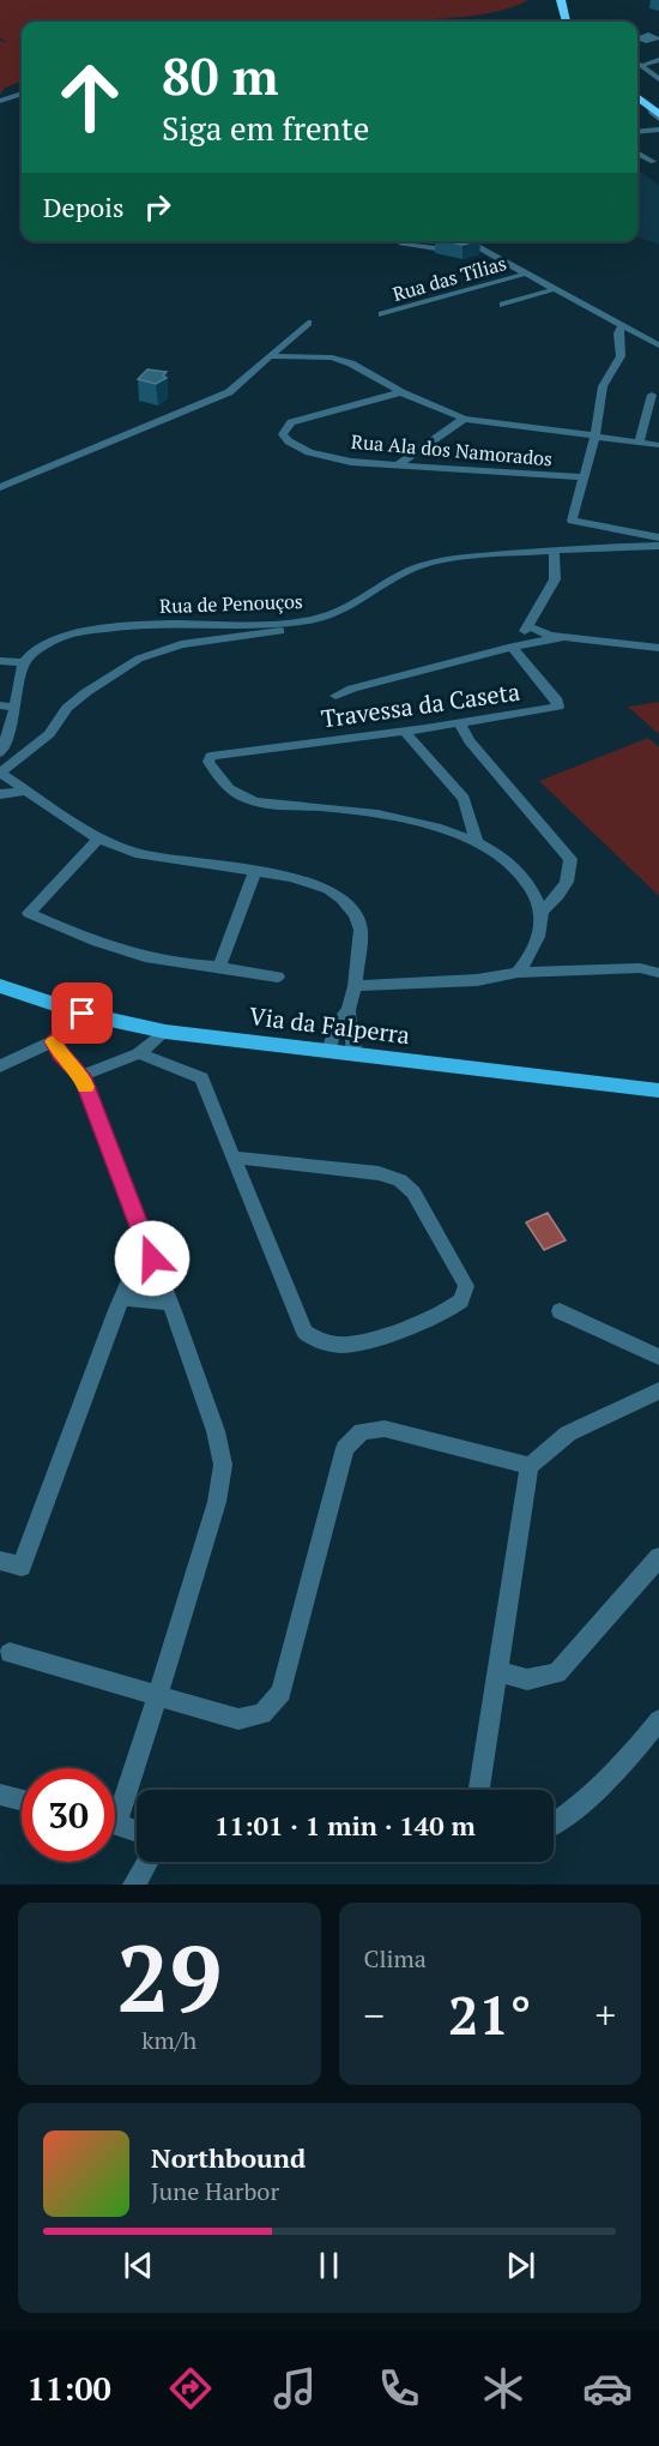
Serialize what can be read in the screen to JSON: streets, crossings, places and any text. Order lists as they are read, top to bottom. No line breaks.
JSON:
{"streets":{"main road":["Via da Falperra"],"street":["Rua das Tílias","Rua Ala dos Namorados","Rua de Penouços","Travessa da Caseta"]},"page":{"turn":["80 m","Siga em frente"],"then":"Depois","limit":"30","trip":"11:01 · 1 min · 140 m","tile":[["29","km/h"],"Clima"],"heat":["−","21°","+"],"song":["Northbound","June Harbor"],"tabs":"11:00"}}
